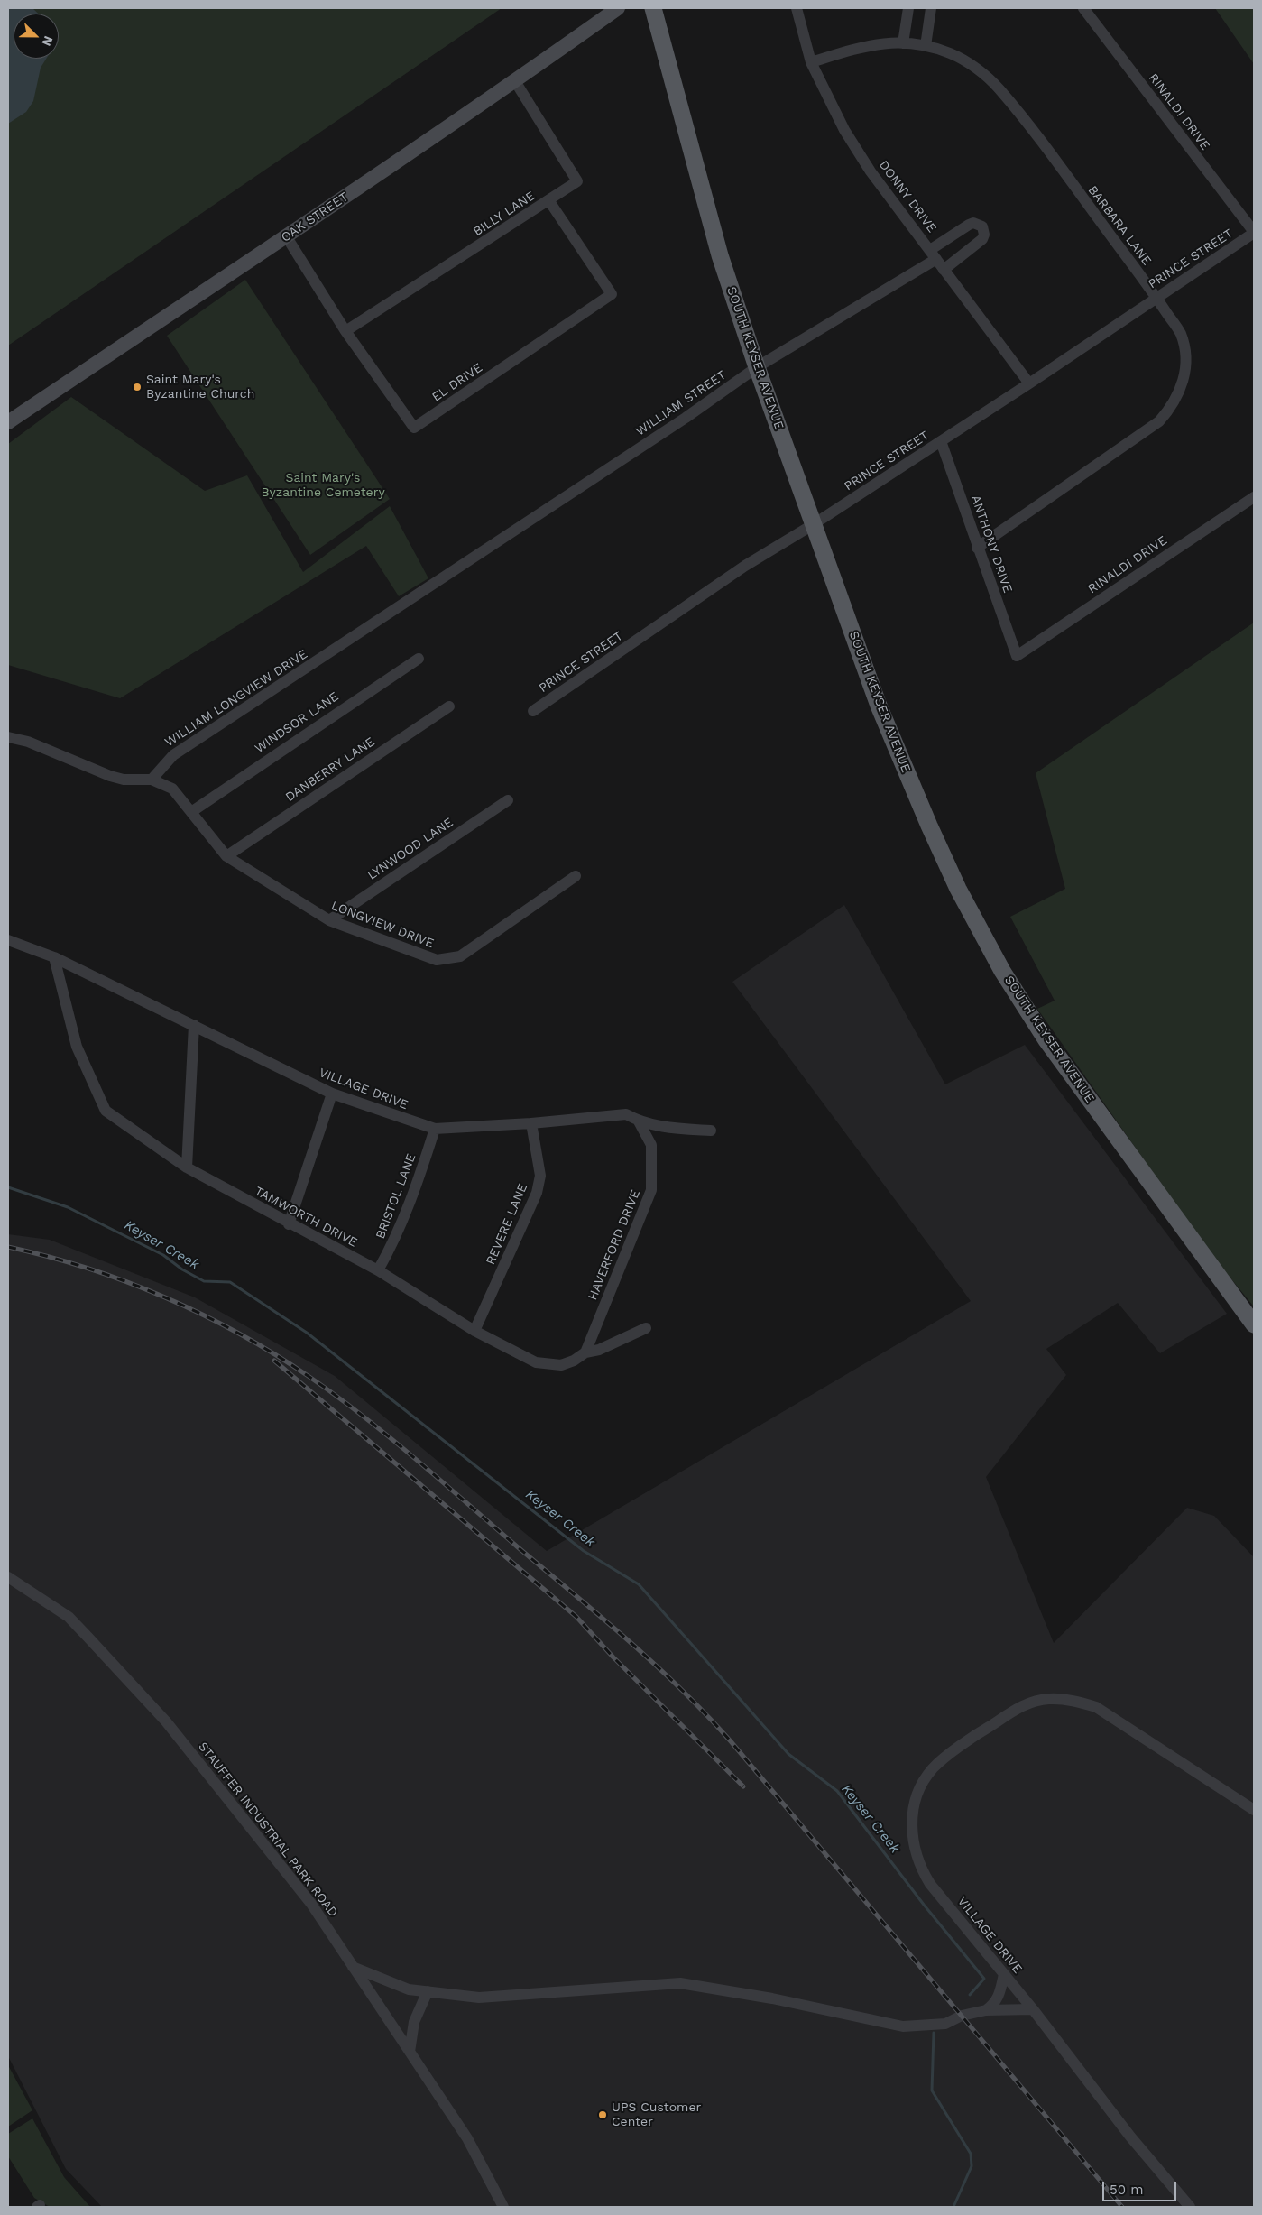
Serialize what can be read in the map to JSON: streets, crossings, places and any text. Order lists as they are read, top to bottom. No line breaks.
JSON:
{"streets":{"main road":["SOUTH KEYSER AVENUE"],"street":["RINALDI DRIVE","DONNY DRIVE","BILLY LANE","OAK STREET","BARBARA LANE","PRINCE STREET","EL DRIVE","WILLIAM STREET","ANTHONY DRIVE","WILLIAM LONGVIEW DRIVE","WINDSOR LANE","DANBERRY LANE","LYNWOOD LANE","LONGVIEW DRIVE","VILLAGE DRIVE","BRISTOL LANE","TAMWORTH DRIVE","REVERE LANE","HAVERFORD DRIVE","STAUFFER INDUSTRIAL PARK ROAD"]},"crossings":[["RINALDI DRIVE","PRINCE STREET"],["RINALDI DRIVE","ANTHONY DRIVE"],["DONNY DRIVE","BARBARA LANE"],["DONNY DRIVE","PRINCE STREET"],["DONNY DRIVE","WILLIAM STREET"],["BILLY LANE","OAK STREET"],["BILLY LANE","EL DRIVE"],["OAK STREET","EL DRIVE"],["BARBARA LANE","PRINCE STREET"],["BARBARA LANE","ANTHONY DRIVE"],["PRINCE STREET","SOUTH KEYSER AVENUE"],["PRINCE STREET","ANTHONY DRIVE"],["SOUTH KEYSER AVENUE","WILLIAM STREET"],["WILLIAM STREET","WILLIAM LONGVIEW DRIVE"],["WILLIAM LONGVIEW DRIVE","LONGVIEW DRIVE"],["WINDSOR LANE","LONGVIEW DRIVE"],["DANBERRY LANE","LONGVIEW DRIVE"],["LYNWOOD LANE","LONGVIEW DRIVE"],["VILLAGE DRIVE","BRISTOL LANE"],["VILLAGE DRIVE","TAMWORTH DRIVE"],["VILLAGE DRIVE","REVERE LANE"],["VILLAGE DRIVE","HAVERFORD DRIVE"],["BRISTOL LANE","TAMWORTH DRIVE"],["TAMWORTH DRIVE","REVERE LANE"],["TAMWORTH DRIVE","HAVERFORD DRIVE"]],"water":["Keyser Creek"],"parks":["Saint Mary's Byzantine Cemetery"],"places":["Saint Mary's Byzantine Church","UPS Customer Center"],"scale_bar":"50 m","north":"bottom right"}
